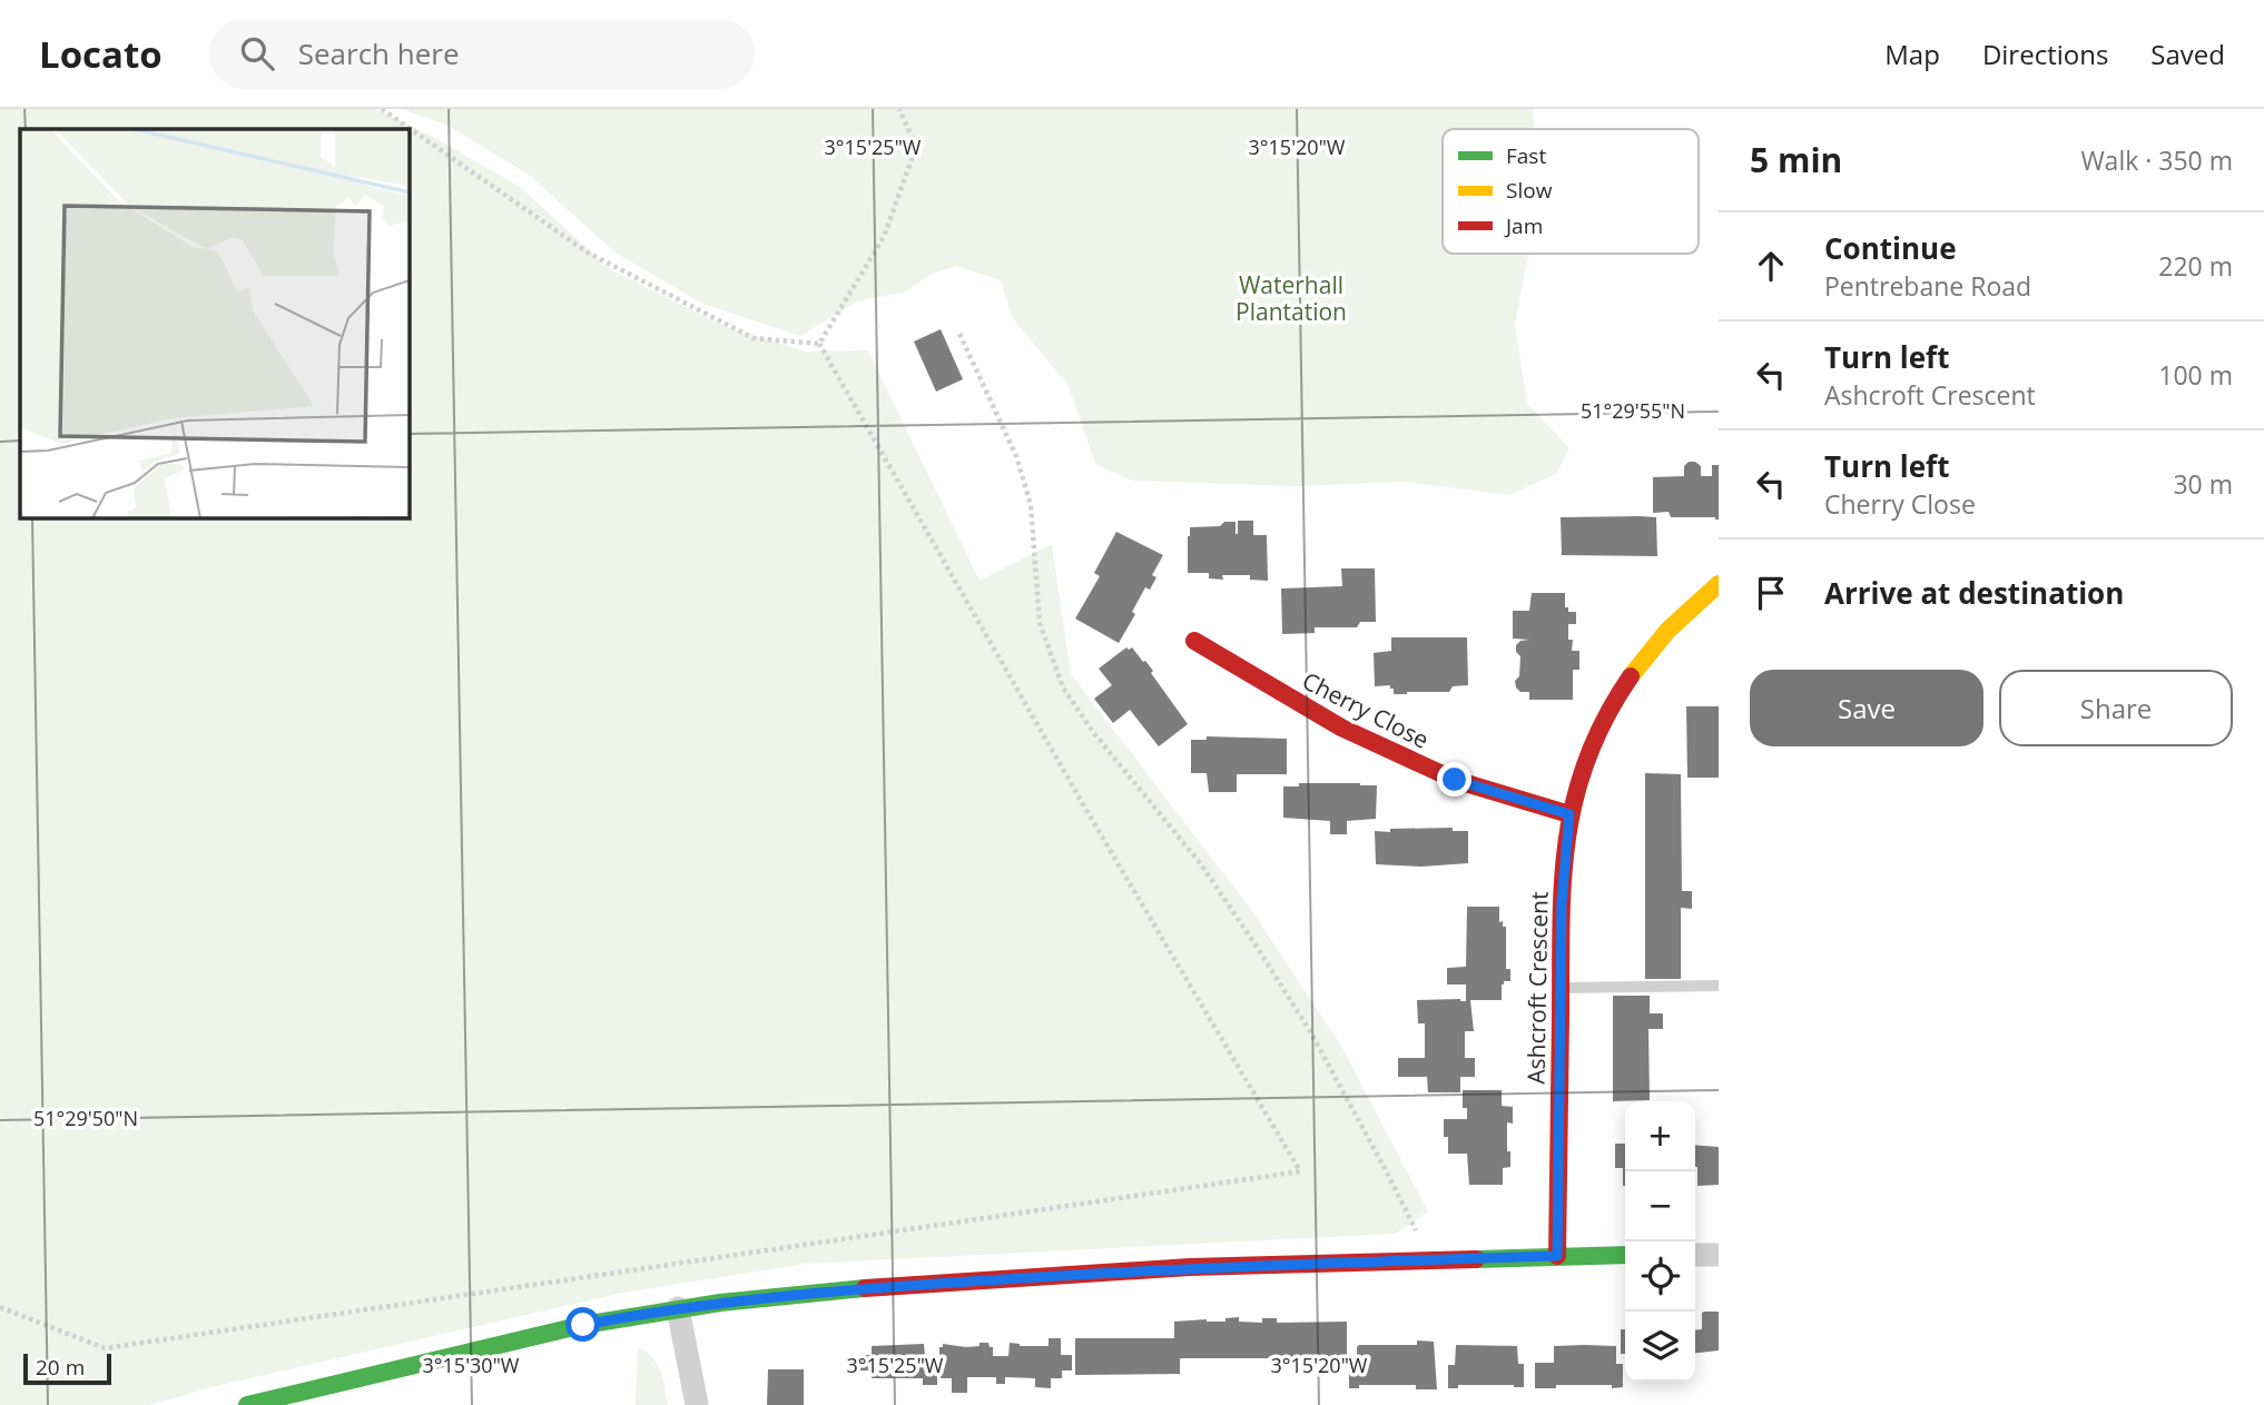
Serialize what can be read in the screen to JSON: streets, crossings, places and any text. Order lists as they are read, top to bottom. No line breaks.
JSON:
{"streets":{"street":["Cherry Close","Ashcroft Crescent"]},"crossings":[["Cherry Close","Ashcroft Crescent"]],"parks":["Waterhall Plantation"],"legend":["Fast","Slow","Jam"],"scale_bar":"20 m","page":{"header":"Locato","search":"Search here","nav":["Map","Directions","Saved"],"heading":["5 min","Walk · 350 m"],"list":[["Continue","Pentrebane Road","220 m"],["Turn left","Ashcroft Crescent","100 m"],["Turn left","Cherry Close","30 m"],"Arrive at destination"],"buttons":["Save","Share"],"map_buttons":["+","−"],"scale":"20 m"},"coordinates":["3°15'25\"W","3°15'20\"W","51°29'55\"N","51°29'50\"N","3°15'30\"W"]}
